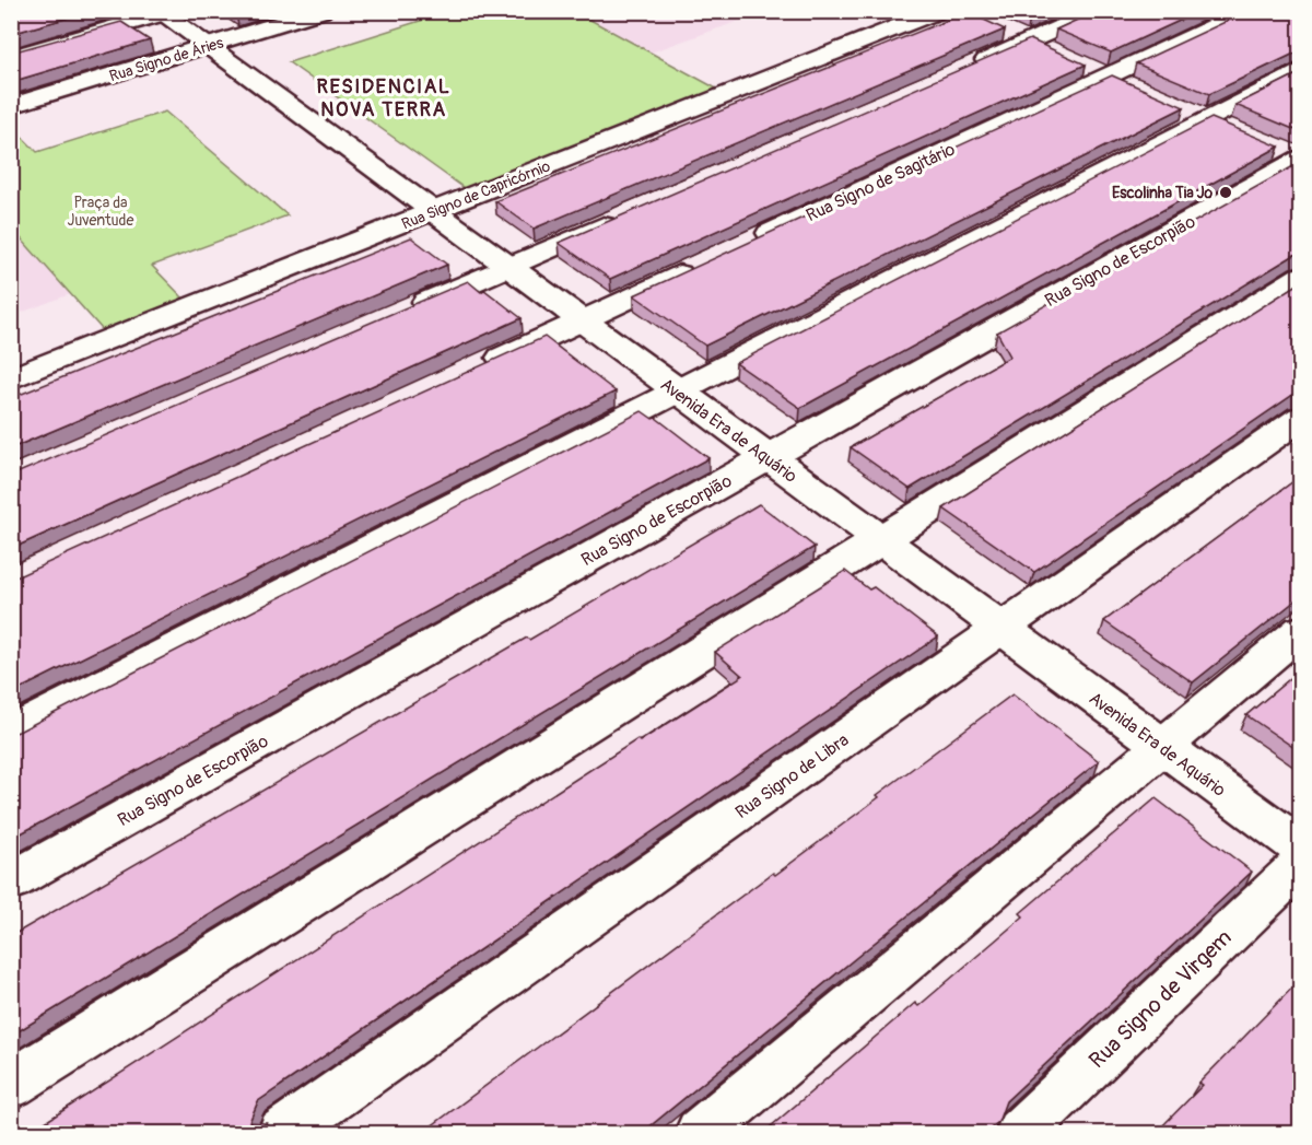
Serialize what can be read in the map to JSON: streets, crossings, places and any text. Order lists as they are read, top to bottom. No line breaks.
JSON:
{"streets":{"street":["Rua Signo de Áries","Rua Signo de Sagitário","Rua Signo de Capricórnio","Rua Signo de Escorpião","Avenida Era de Aquário","Rua Signo de Libra","Rua Signo de Virgem"]},"crossings":[["Rua Signo de Áries","Avenida Era de Aquário"],["Rua Signo de Capricórnio","Avenida Era de Aquário"],["Rua Signo de Escorpião","Avenida Era de Aquário"],["Avenida Era de Aquário","Rua Signo de Libra"]],"districts":["RESIDENCIAL NOVA TERRA"],"parks":["Praça da Juventude"],"places":["Escolinha Tia Jo"]}
